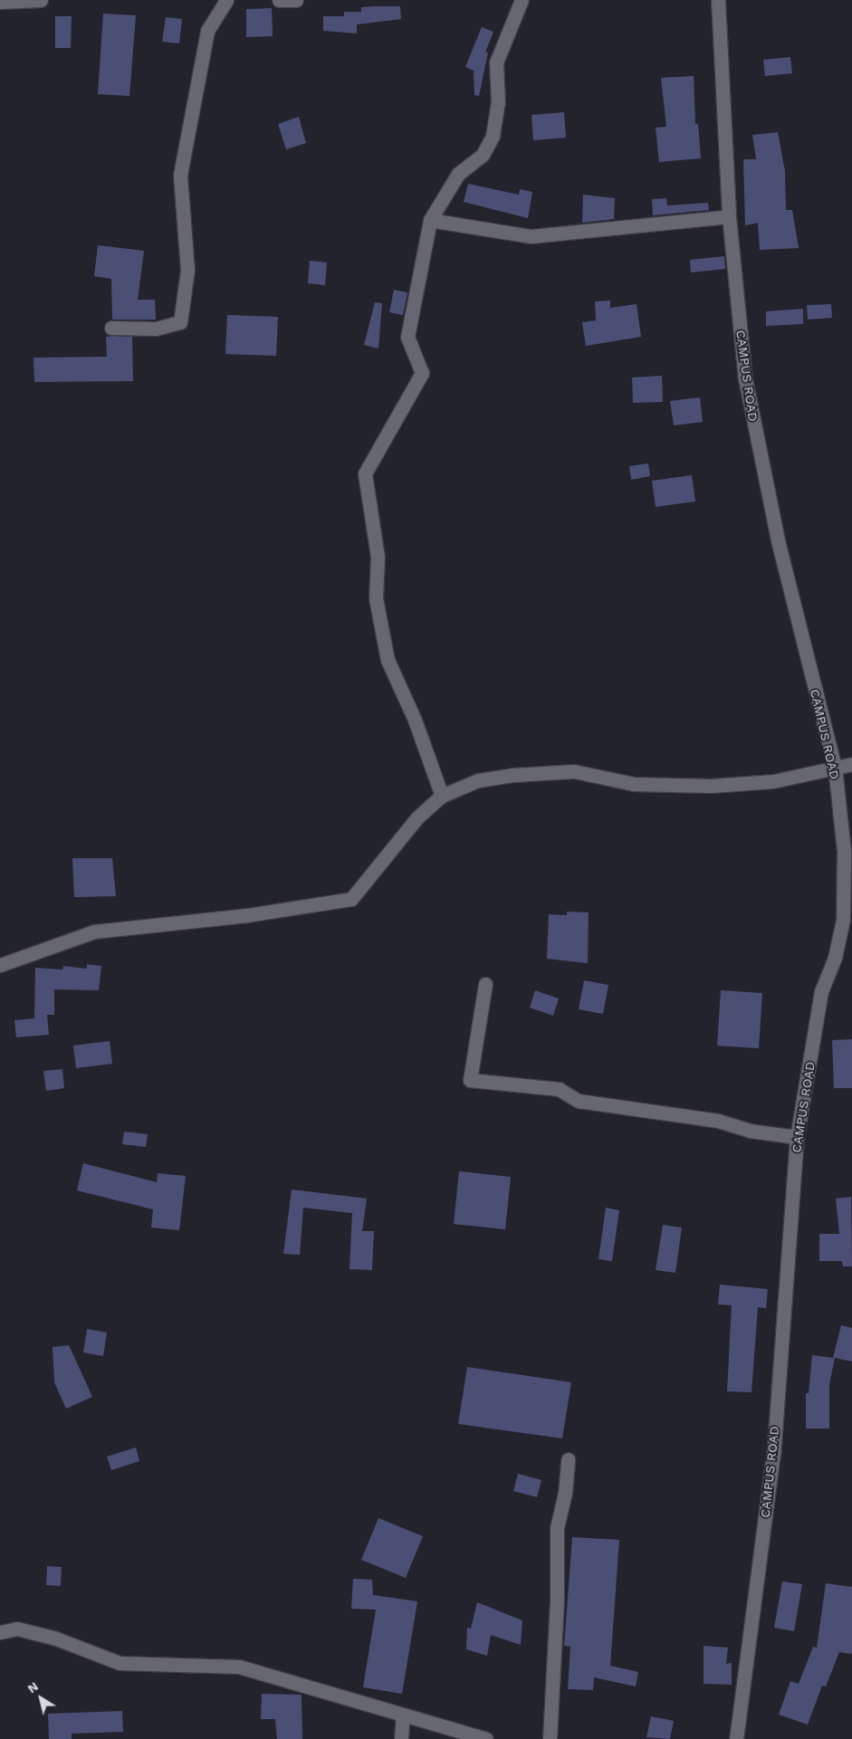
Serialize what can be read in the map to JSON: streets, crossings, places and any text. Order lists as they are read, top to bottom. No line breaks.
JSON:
{"streets":{"street":["CAMPUS ROAD"]},"north":"top left"}
